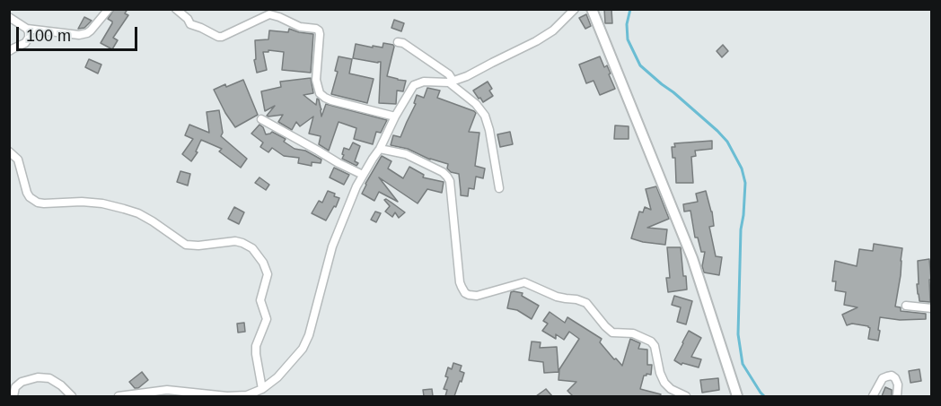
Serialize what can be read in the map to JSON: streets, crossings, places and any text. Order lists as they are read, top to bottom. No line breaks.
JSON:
{"scale_bar":"100 m"}
